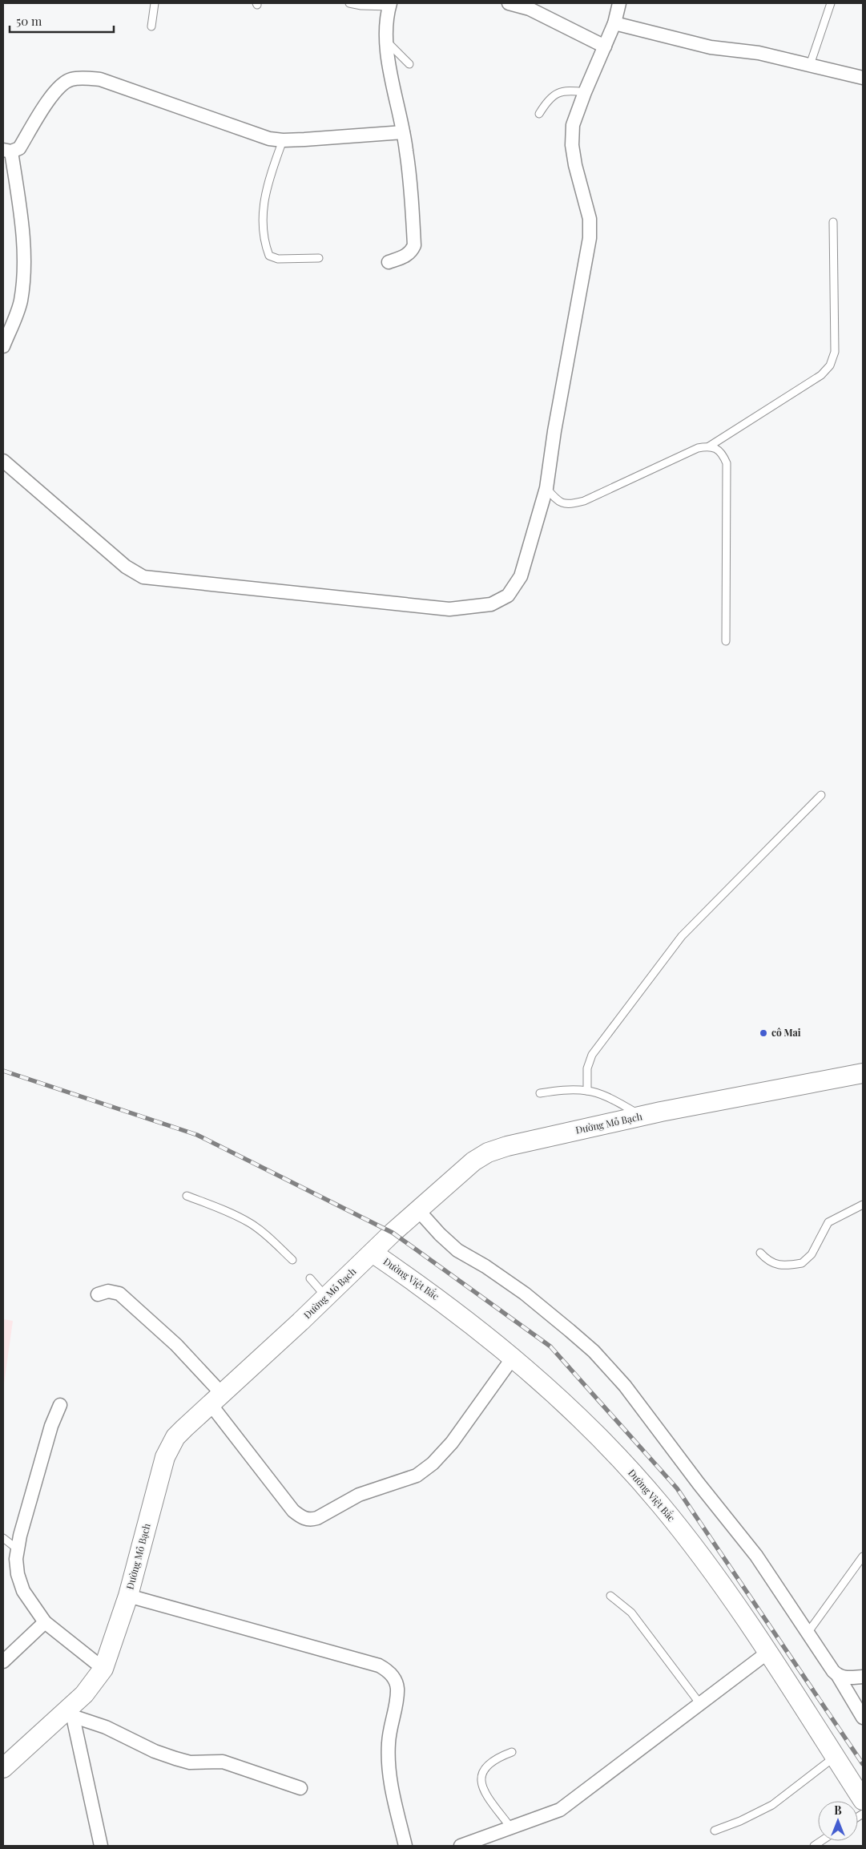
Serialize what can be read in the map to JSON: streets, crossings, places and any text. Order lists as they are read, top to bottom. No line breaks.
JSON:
{"streets":{"street":["Đường Mỏ Bạch","Đường Việt Bắc"]},"crossings":[["Đường Mỏ Bạch","Đường Việt Bắc"]],"places":["cô Mai"],"scale_bar":"50 m","north":"top"}
